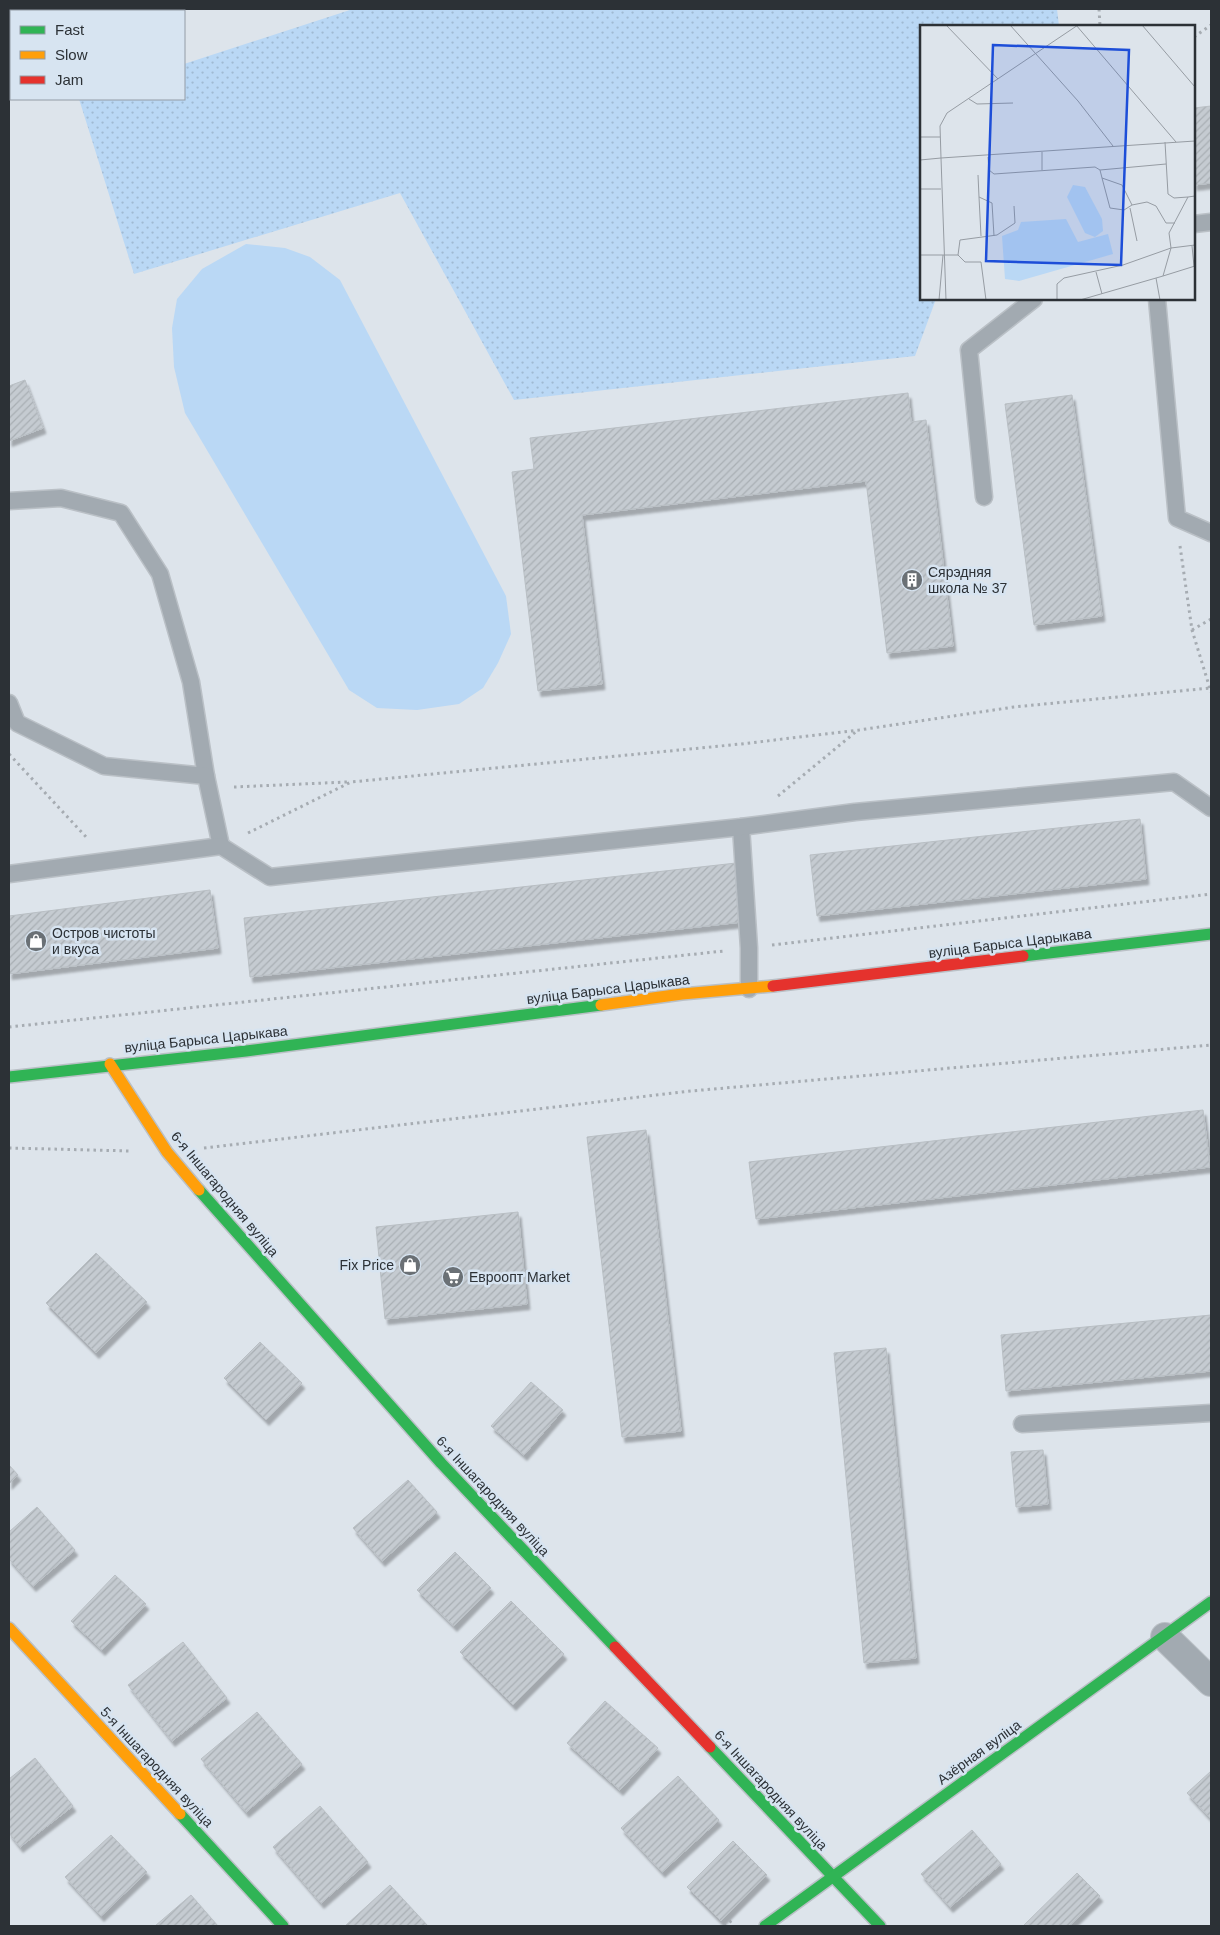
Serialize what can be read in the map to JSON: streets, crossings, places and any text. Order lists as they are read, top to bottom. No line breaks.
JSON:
{"streets":{"street":["вуліца Барыса Царыкава","6-я Іншагародняя вуліца","Азёрная вуліца","5-я Іншагародняя вуліца"]},"crossings":[["вуліца Барыса Царыкава","6-я Іншагародняя вуліца"],["6-я Іншагародняя вуліца","Азёрная вуліца"]],"places":{"building":["Сярэдняя школа № 37"],"shop":["Остров чистоты и вкуса","Fix Price"],"supermarket":["Евроопт Market"]},"legend":["Fast","Slow","Jam"]}
